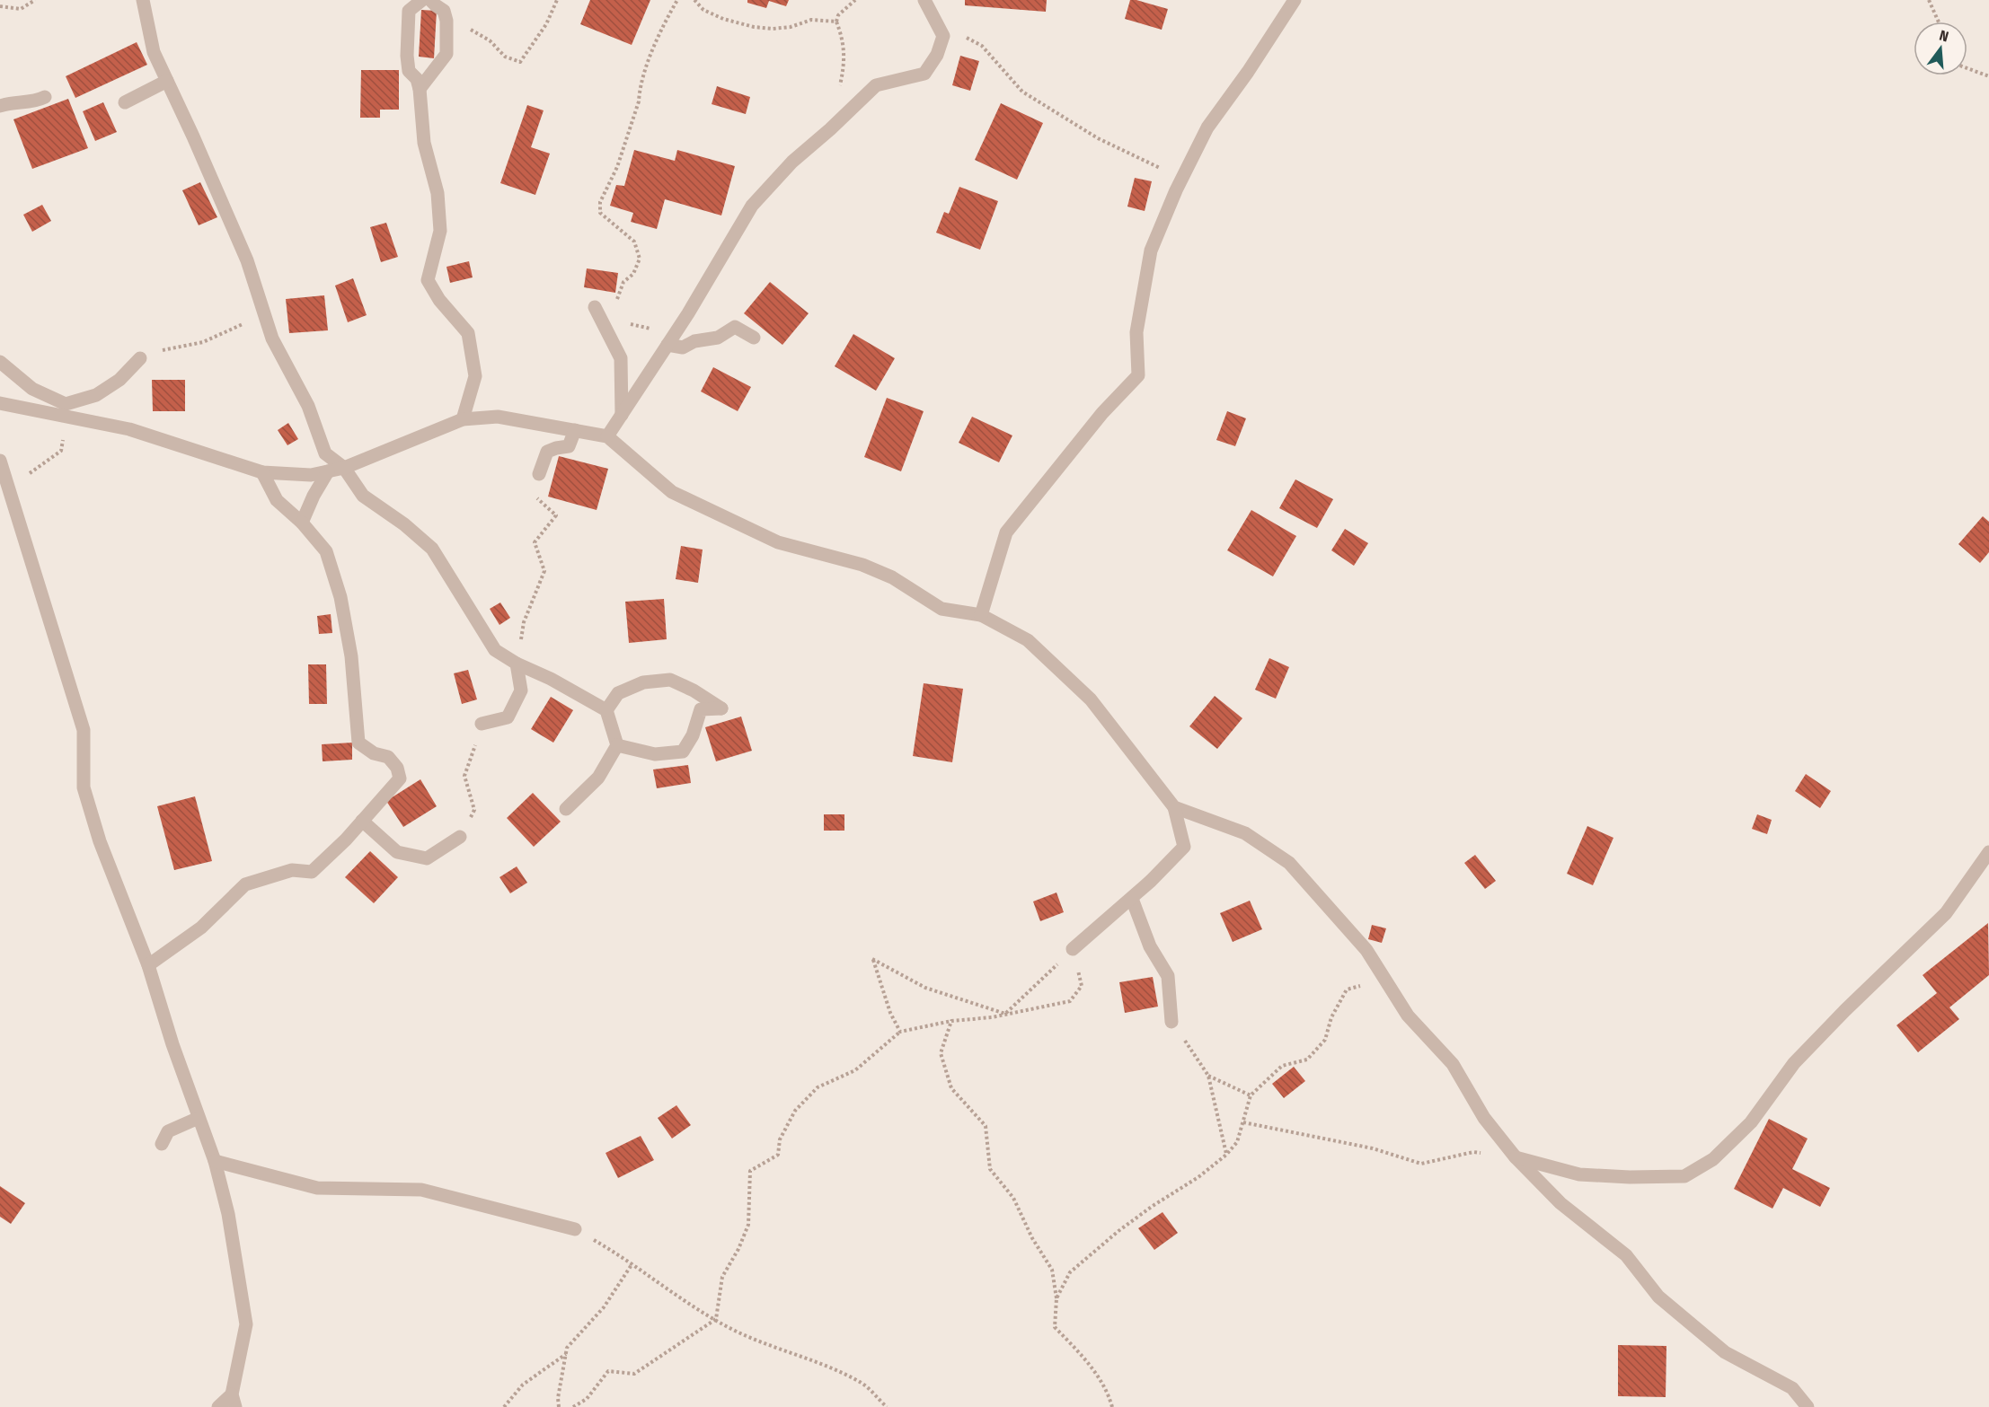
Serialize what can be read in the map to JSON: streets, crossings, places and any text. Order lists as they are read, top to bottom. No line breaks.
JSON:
{"north":"top"}
